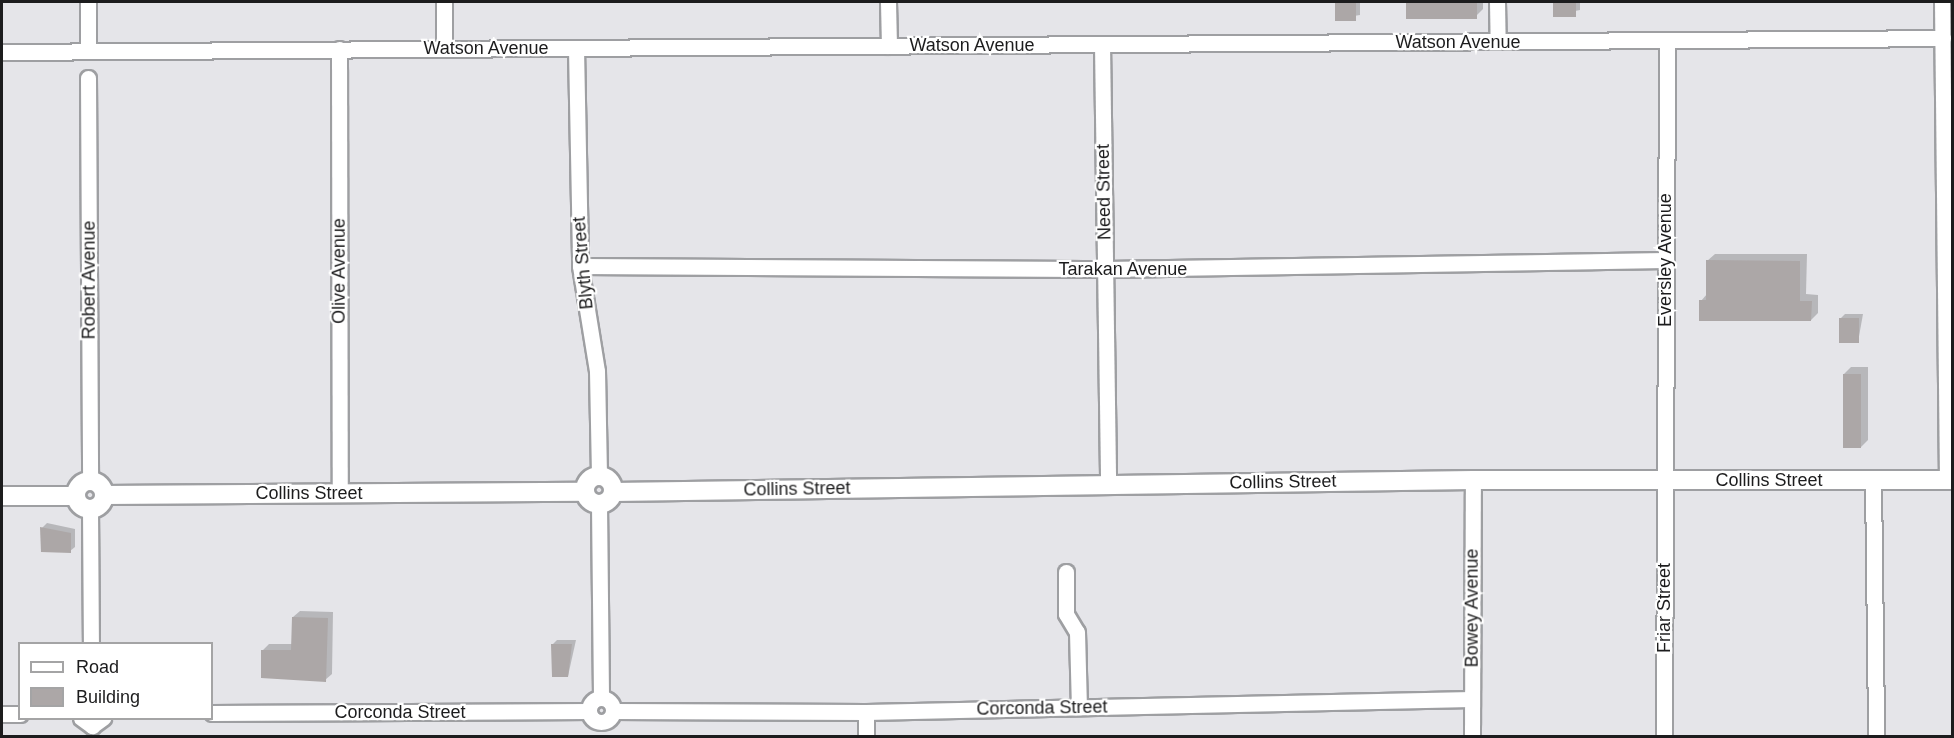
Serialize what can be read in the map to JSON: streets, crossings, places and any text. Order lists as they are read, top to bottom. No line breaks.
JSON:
{"streets":{"street":["Watson Avenue","Need Street","Eversley Avenue","Blyth Street","Tarakan Avenue","Olive Avenue","Robert Avenue","Collins Street","Bowey Avenue","Friar Street","Corconda Street"]},"crossings":[["Watson Avenue","Need Street"],["Watson Avenue","Eversley Avenue"],["Watson Avenue","Blyth Street"],["Watson Avenue","Olive Avenue"],["Need Street","Tarakan Avenue"],["Need Street","Collins Street"],["Eversley Avenue","Tarakan Avenue"],["Eversley Avenue","Collins Street"],["Eversley Avenue","Friar Street"],["Blyth Street","Tarakan Avenue"],["Olive Avenue","Collins Street"],["Robert Avenue","Collins Street"],["Collins Street","Bowey Avenue"],["Collins Street","Friar Street"],["Bowey Avenue","Corconda Street"]],"legend":["Road","Building"]}
